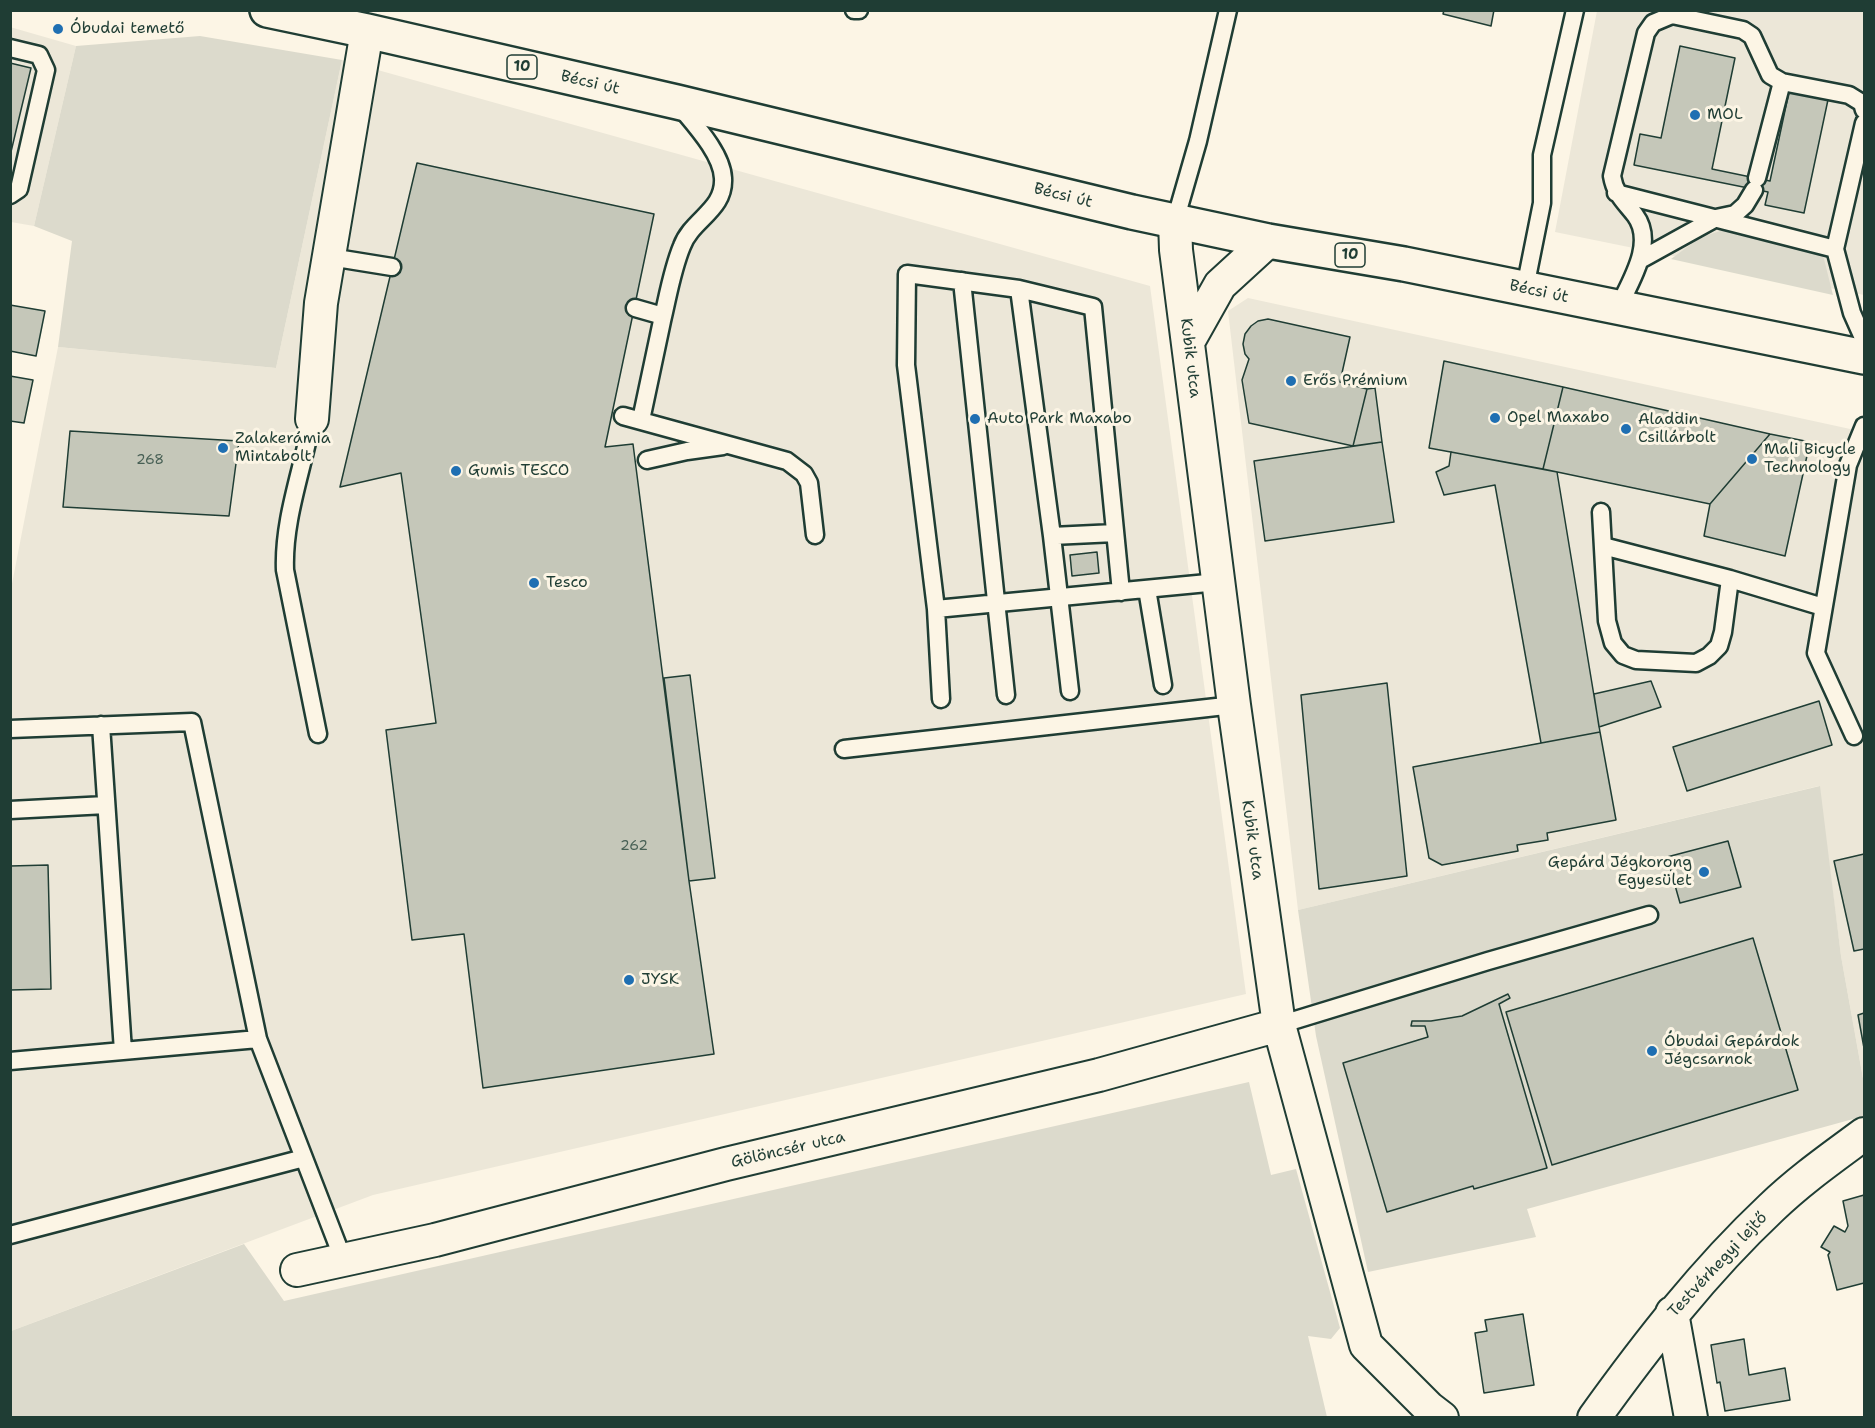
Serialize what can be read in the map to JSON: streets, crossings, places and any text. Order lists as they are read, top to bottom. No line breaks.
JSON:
{"streets":{"main road":["10","Bécsi út"],"street":["Kubik utca","Gölöncsér utca","Testvérhegyi lejtő"]},"crossings":[["Bécsi út","Kubik utca"],["Kubik utca","Gölöncsér utca"]],"places":["Óbudai temető","MOL","Erős Prémium","Opel Maxabo","Auto Park Maxabo","Aladdin Csillárbolt","Zalakerámia Mintabolt","Mali Bicycle Technology","Gumis TESCO","Tesco","Gepárd Jégkorong Egyesület","JYSK","Óbudai Gepárdok Jégcsarnok"],"house_numbers":["268","262"]}
